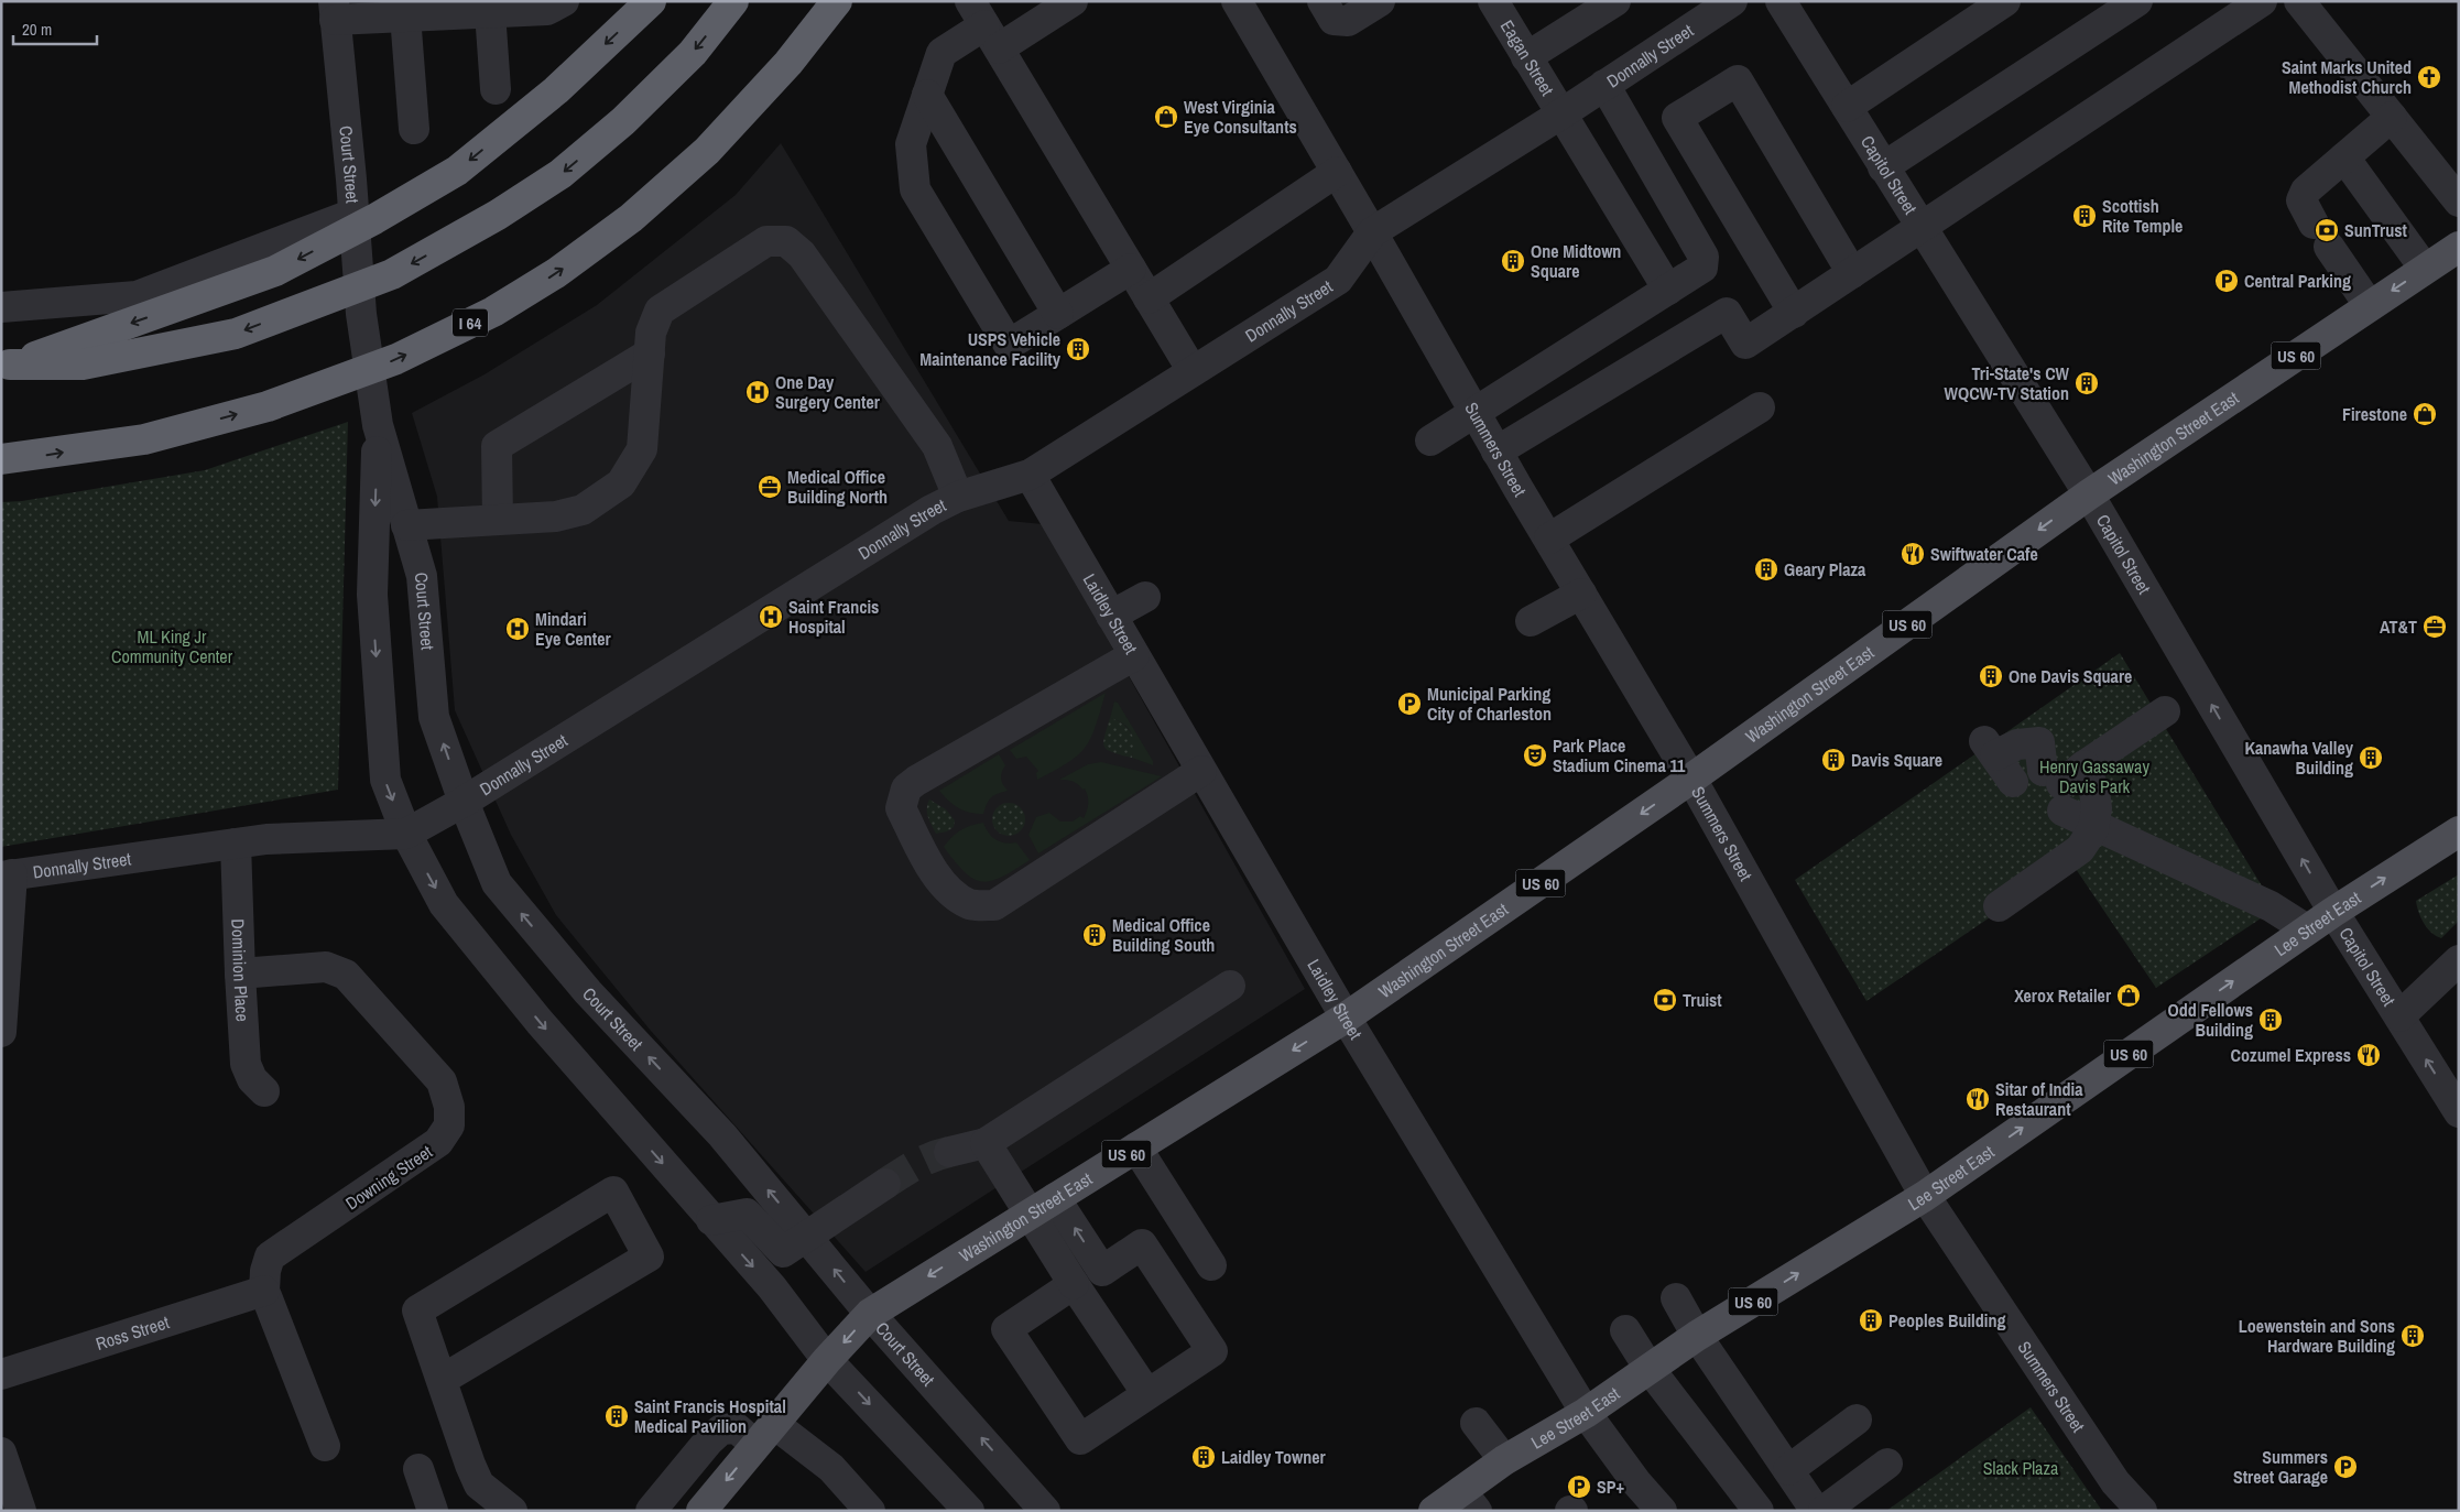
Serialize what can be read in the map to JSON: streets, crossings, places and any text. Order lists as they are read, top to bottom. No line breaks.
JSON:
{"streets":{"highway":["I 64"],"main road":["US 60","Washington Street East","Lee Street East"],"street":["Donnally Street","Eagan Street","Court Street","Capitol Street","Summers Street","Laidley Street","Dominion Place","Downing Street","Ross Street"]},"crossings":[["Donnally Street","Eagan Street"],["Donnally Street","Court Street"],["Donnally Street","Summers Street"],["Donnally Street","Laidley Street"],["Donnally Street","Dominion Place"],["Court Street","Washington Street East"],["Capitol Street","Washington Street East"],["Capitol Street","Lee Street East"],["Washington Street East","Summers Street"],["Washington Street East","Laidley Street"],["Summers Street","Lee Street East"],["Laidley Street","Lee Street East"],["Dominion Place","Downing Street"],["Downing Street","Ross Street"]],"one_way":["Capitol Street","Washington Street East","Lee Street East"],"parks":["ML King Jr Community Center","Henry Gassaway Davis Park","Slack Plaza"],"places":{"church":["Saint Marks United Methodist Church"],"shop":["West Virginia Eye Consultants","Firestone","Xerox Retailer"],"building":["Scottish Rite Temple","One Midtown Square","USPS Vehicle Maintenance Facility","Tri-State's CW WQCW-TV Station","Geary Plaza","One Davis Square","Kanawha Valley Building","Davis Square","Medical Office Building South","Odd Fellows Building","Peoples Building","Loewenstein and Sons Hardware Building","Saint Francis Hospital Medical Pavilion","Laidley Towner"],"bank":["SunTrust","Truist"],"parking":["Central Parking","Municipal Parking City of Charleston","Summers Street Garage","SP+"],"hospital":["One Day Surgery Center","Saint Francis Hospital","Mindari Eye Center"],"office":["Medical Office Building North","AT&T"],"restaurant":["Swiftwater Cafe","Cozumel Express","Sitar of India Restaurant"],"theatre":["Park Place Stadium Cinema 11"]},"scale_bar":"20 m"}
